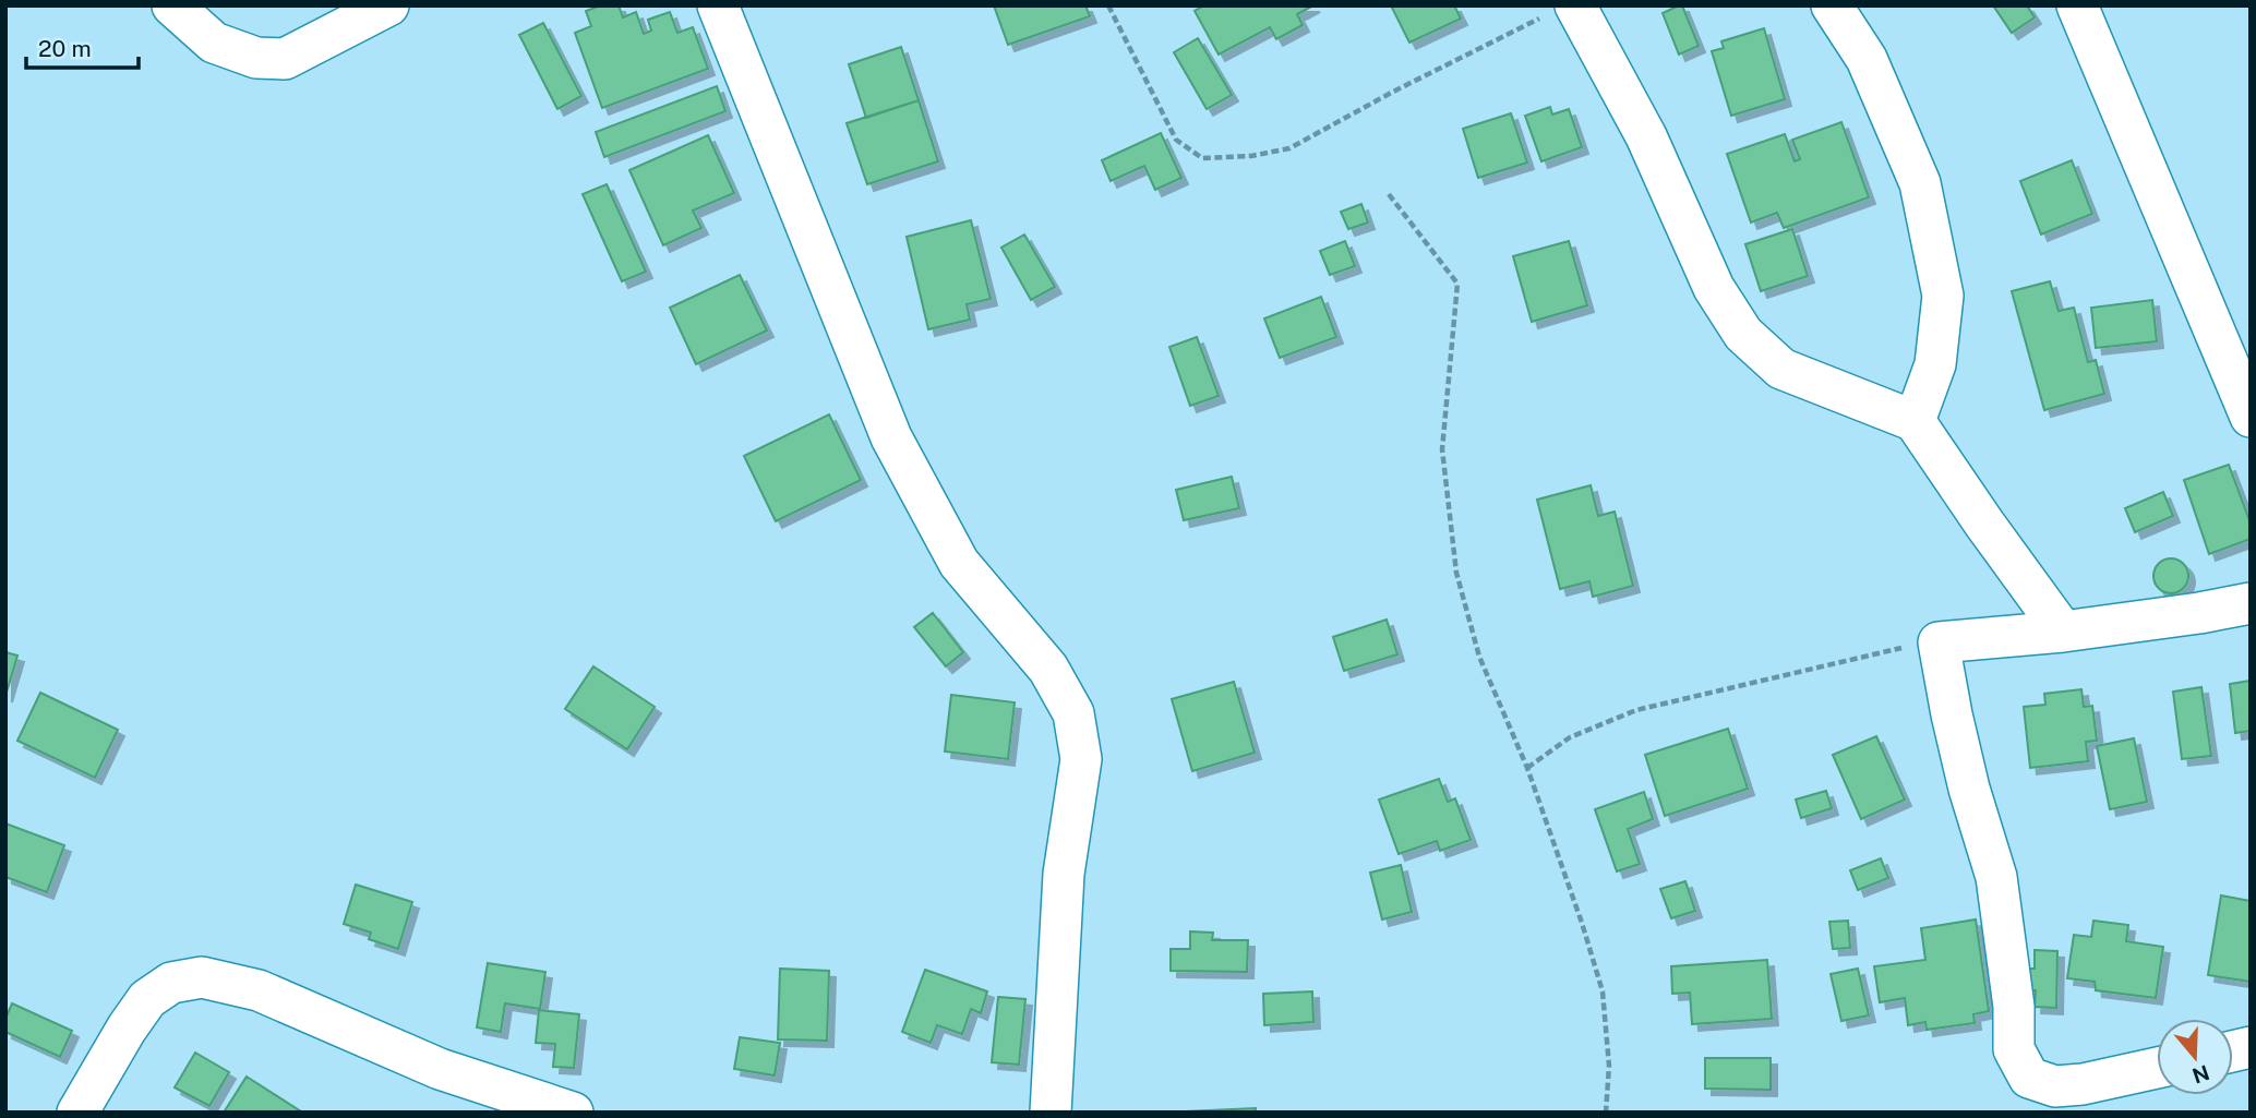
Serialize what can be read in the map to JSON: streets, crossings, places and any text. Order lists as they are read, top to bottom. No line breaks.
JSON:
{"scale_bar":"20 m","north":"bottom"}
